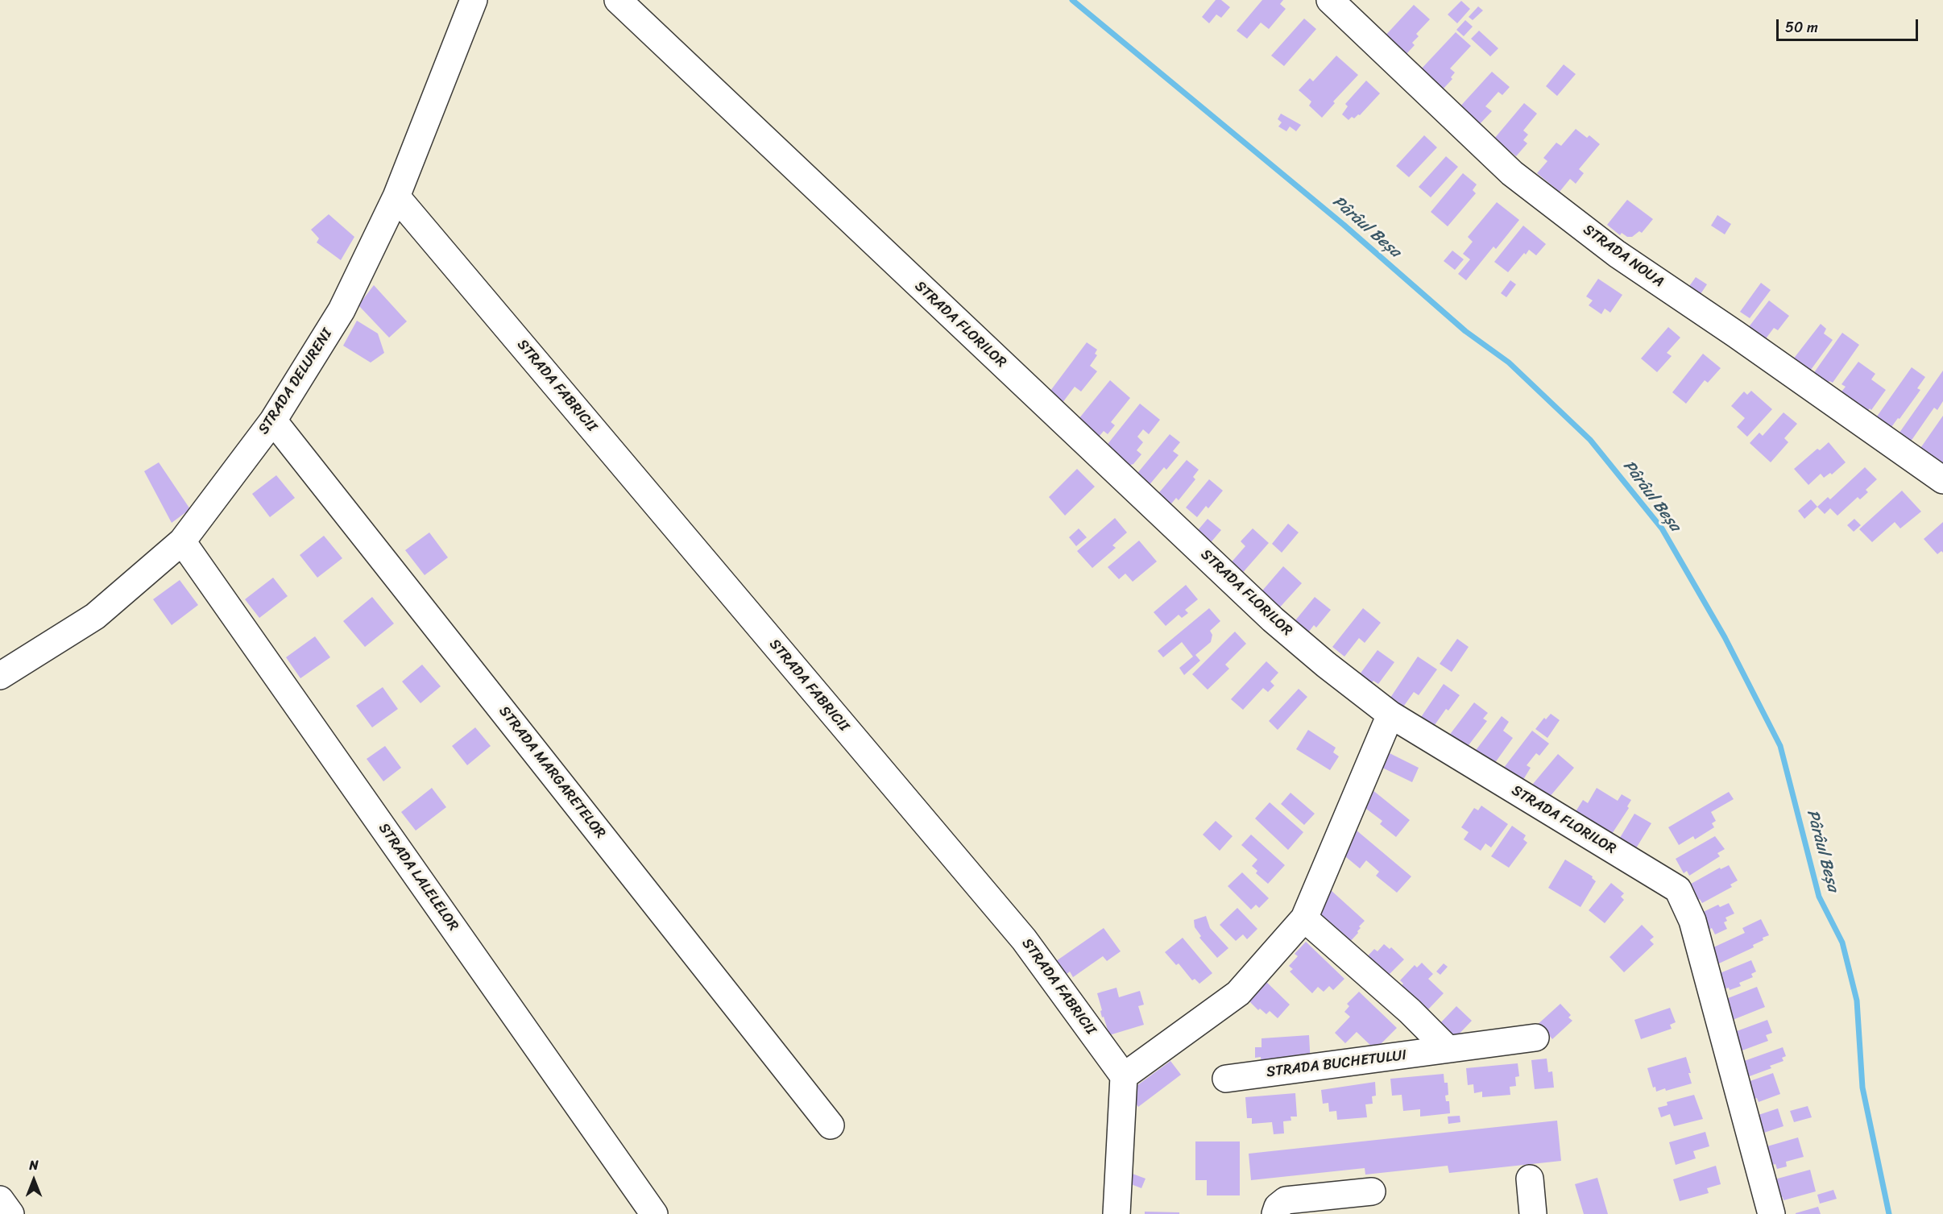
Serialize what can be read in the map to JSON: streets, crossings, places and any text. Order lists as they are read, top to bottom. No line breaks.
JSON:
{"streets":{"street":["STRADA NOUA","STRADA FLORILOR","STRADA DELURENI","STRADA FABRICII","STRADA MARGARETELOR","STRADA LALELELOR","STRADA BUCHETULUI"]},"crossings":[["STRADA DELURENI","STRADA FABRICII"],["STRADA DELURENI","STRADA MARGARETELOR"],["STRADA DELURENI","STRADA LALELELOR"]],"water":["Pârâul Beșa"],"scale_bar":"50 m","north":"top"}
